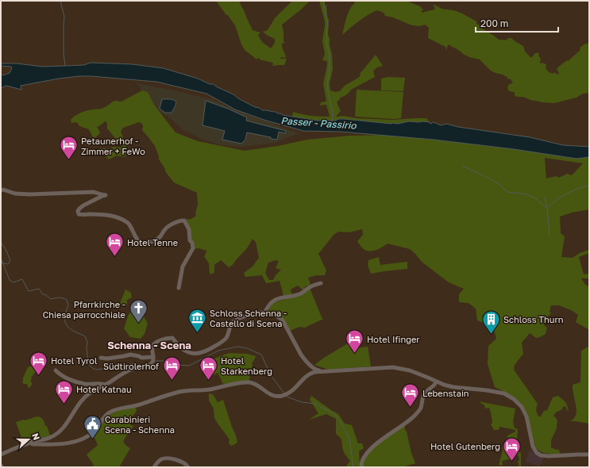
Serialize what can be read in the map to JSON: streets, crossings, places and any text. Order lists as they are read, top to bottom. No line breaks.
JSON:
{"districts":["Schenna - Scena"],"water":["Passer - Passirio"],"places":{"hotel":["Petaunerhof - Zimmer + FeWo","Hotel Tenne","Hotel Ifinger","Hotel Tyrol","Hotel Starkenberg","Südtirolerhof","Hotel Katnau","Lebenstain","Hotel Gutenberg"],"church":["Pfarrkirche - Chiesa parrocchiale"],"museum":["Schloss Schenna - Castello di Scena"],"building":["Schloss Thurn"],"public building":["Carabinieri Scena - Schenna"]},"scale_bar":"200 m","north":"right"}
